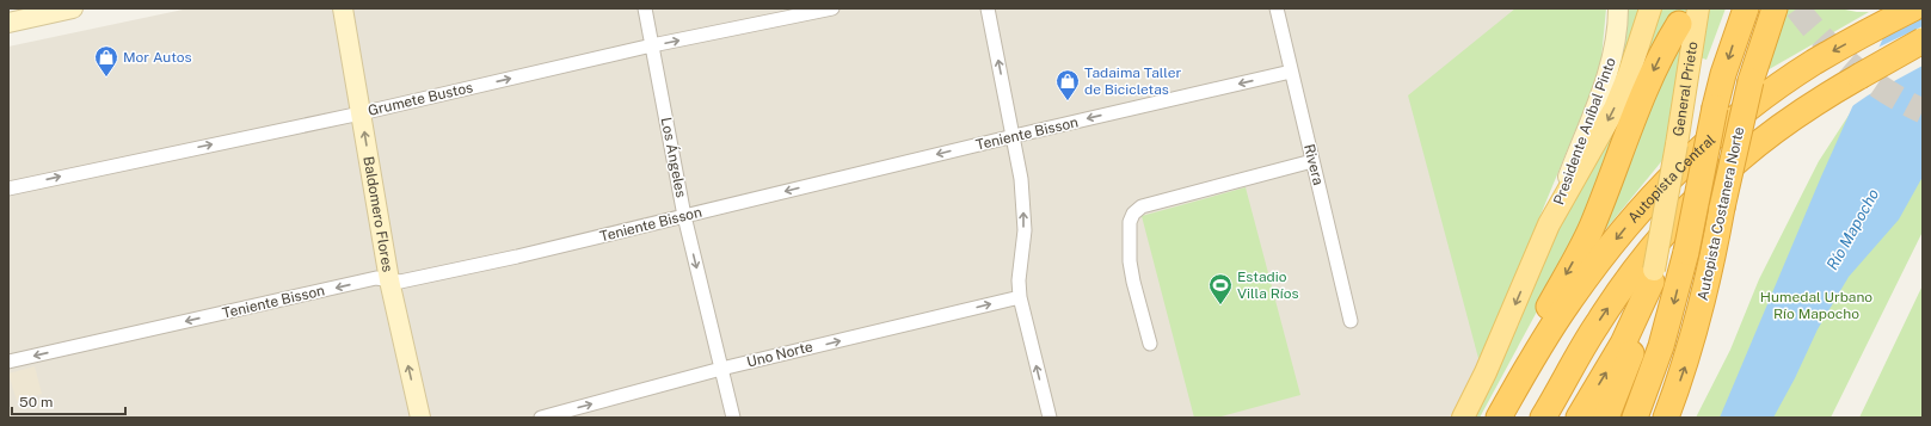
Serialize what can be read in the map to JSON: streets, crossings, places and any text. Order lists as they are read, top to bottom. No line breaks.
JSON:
{"streets":{"highway":["Autopista Central","Autopista Costanera Norte"],"main road":["General Prieto"],"street":["Grumete Bustos","Presidente Aníbal Pinto","Teniente Bisson","Los Ángeles","Rivera","Baldomero Flores","Uno Norte"]},"crossings":[["Grumete Bustos","Los Ángeles"],["Grumete Bustos","Baldomero Flores"],["Teniente Bisson","Los Ángeles"],["Teniente Bisson","Rivera"],["Teniente Bisson","Baldomero Flores"],["Los Ángeles","Uno Norte"]],"one_way":["Grumete Bustos","Teniente Bisson","Los Ángeles","Baldomero Flores","Uno Norte"],"water":["Río Mapocho"],"parks":["Humedal Urbano Río Mapocho"],"places":{"shop":["Mor Autos","Tadaima Taller de Bicicletas"],"sports":["Estadio Villa Ríos"]},"scale_bar":"50 m"}
